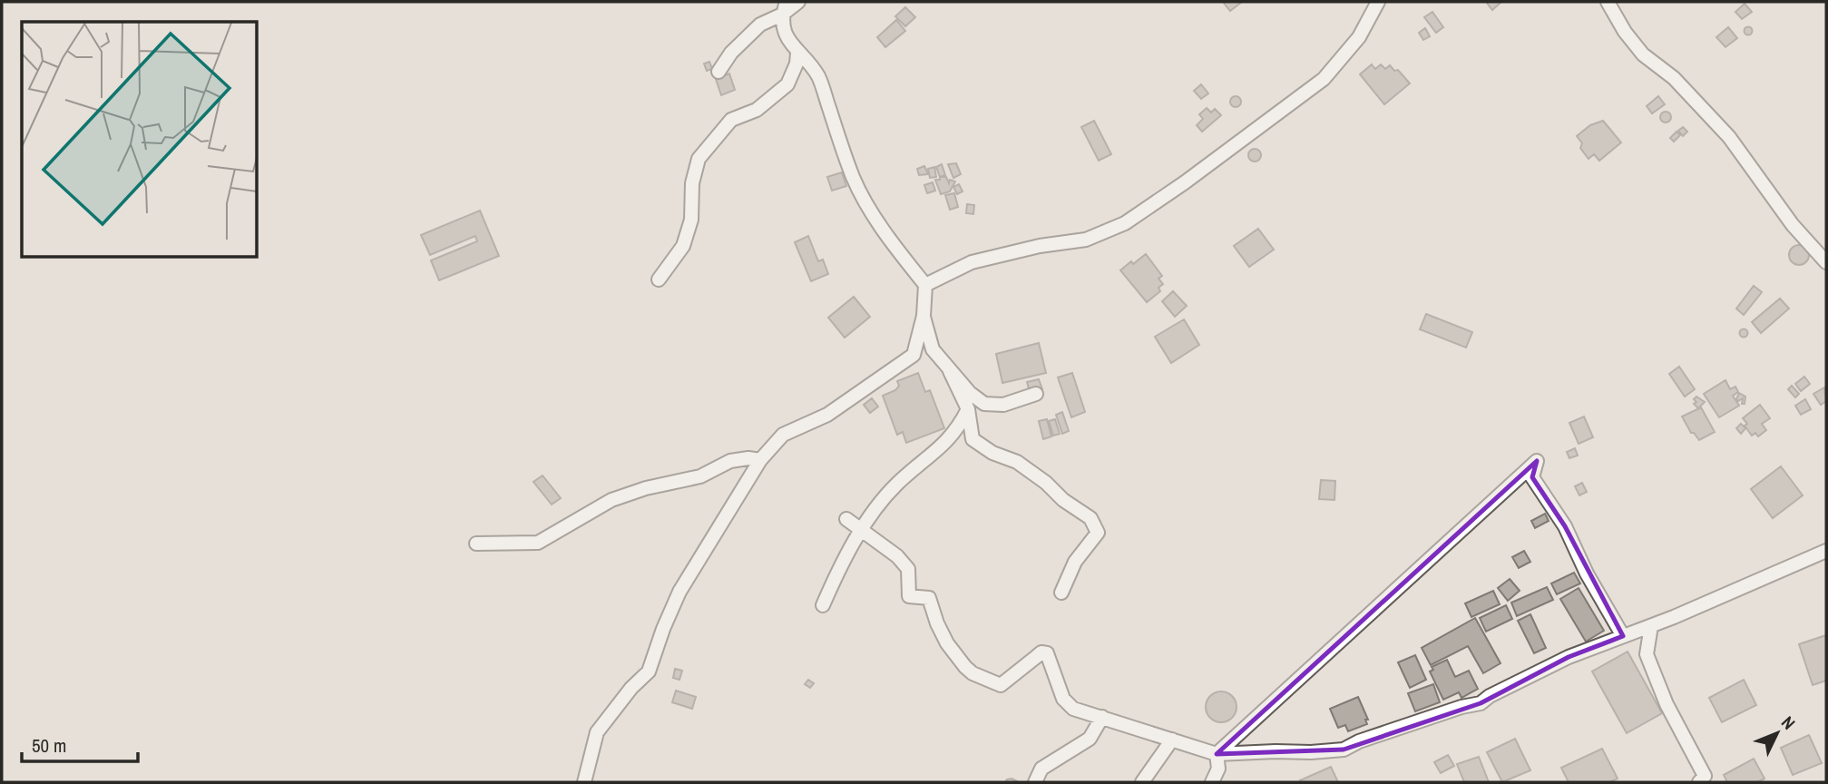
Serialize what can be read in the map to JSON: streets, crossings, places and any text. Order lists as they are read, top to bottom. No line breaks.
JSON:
{"scale_bar":"50 m","north":"top right"}
